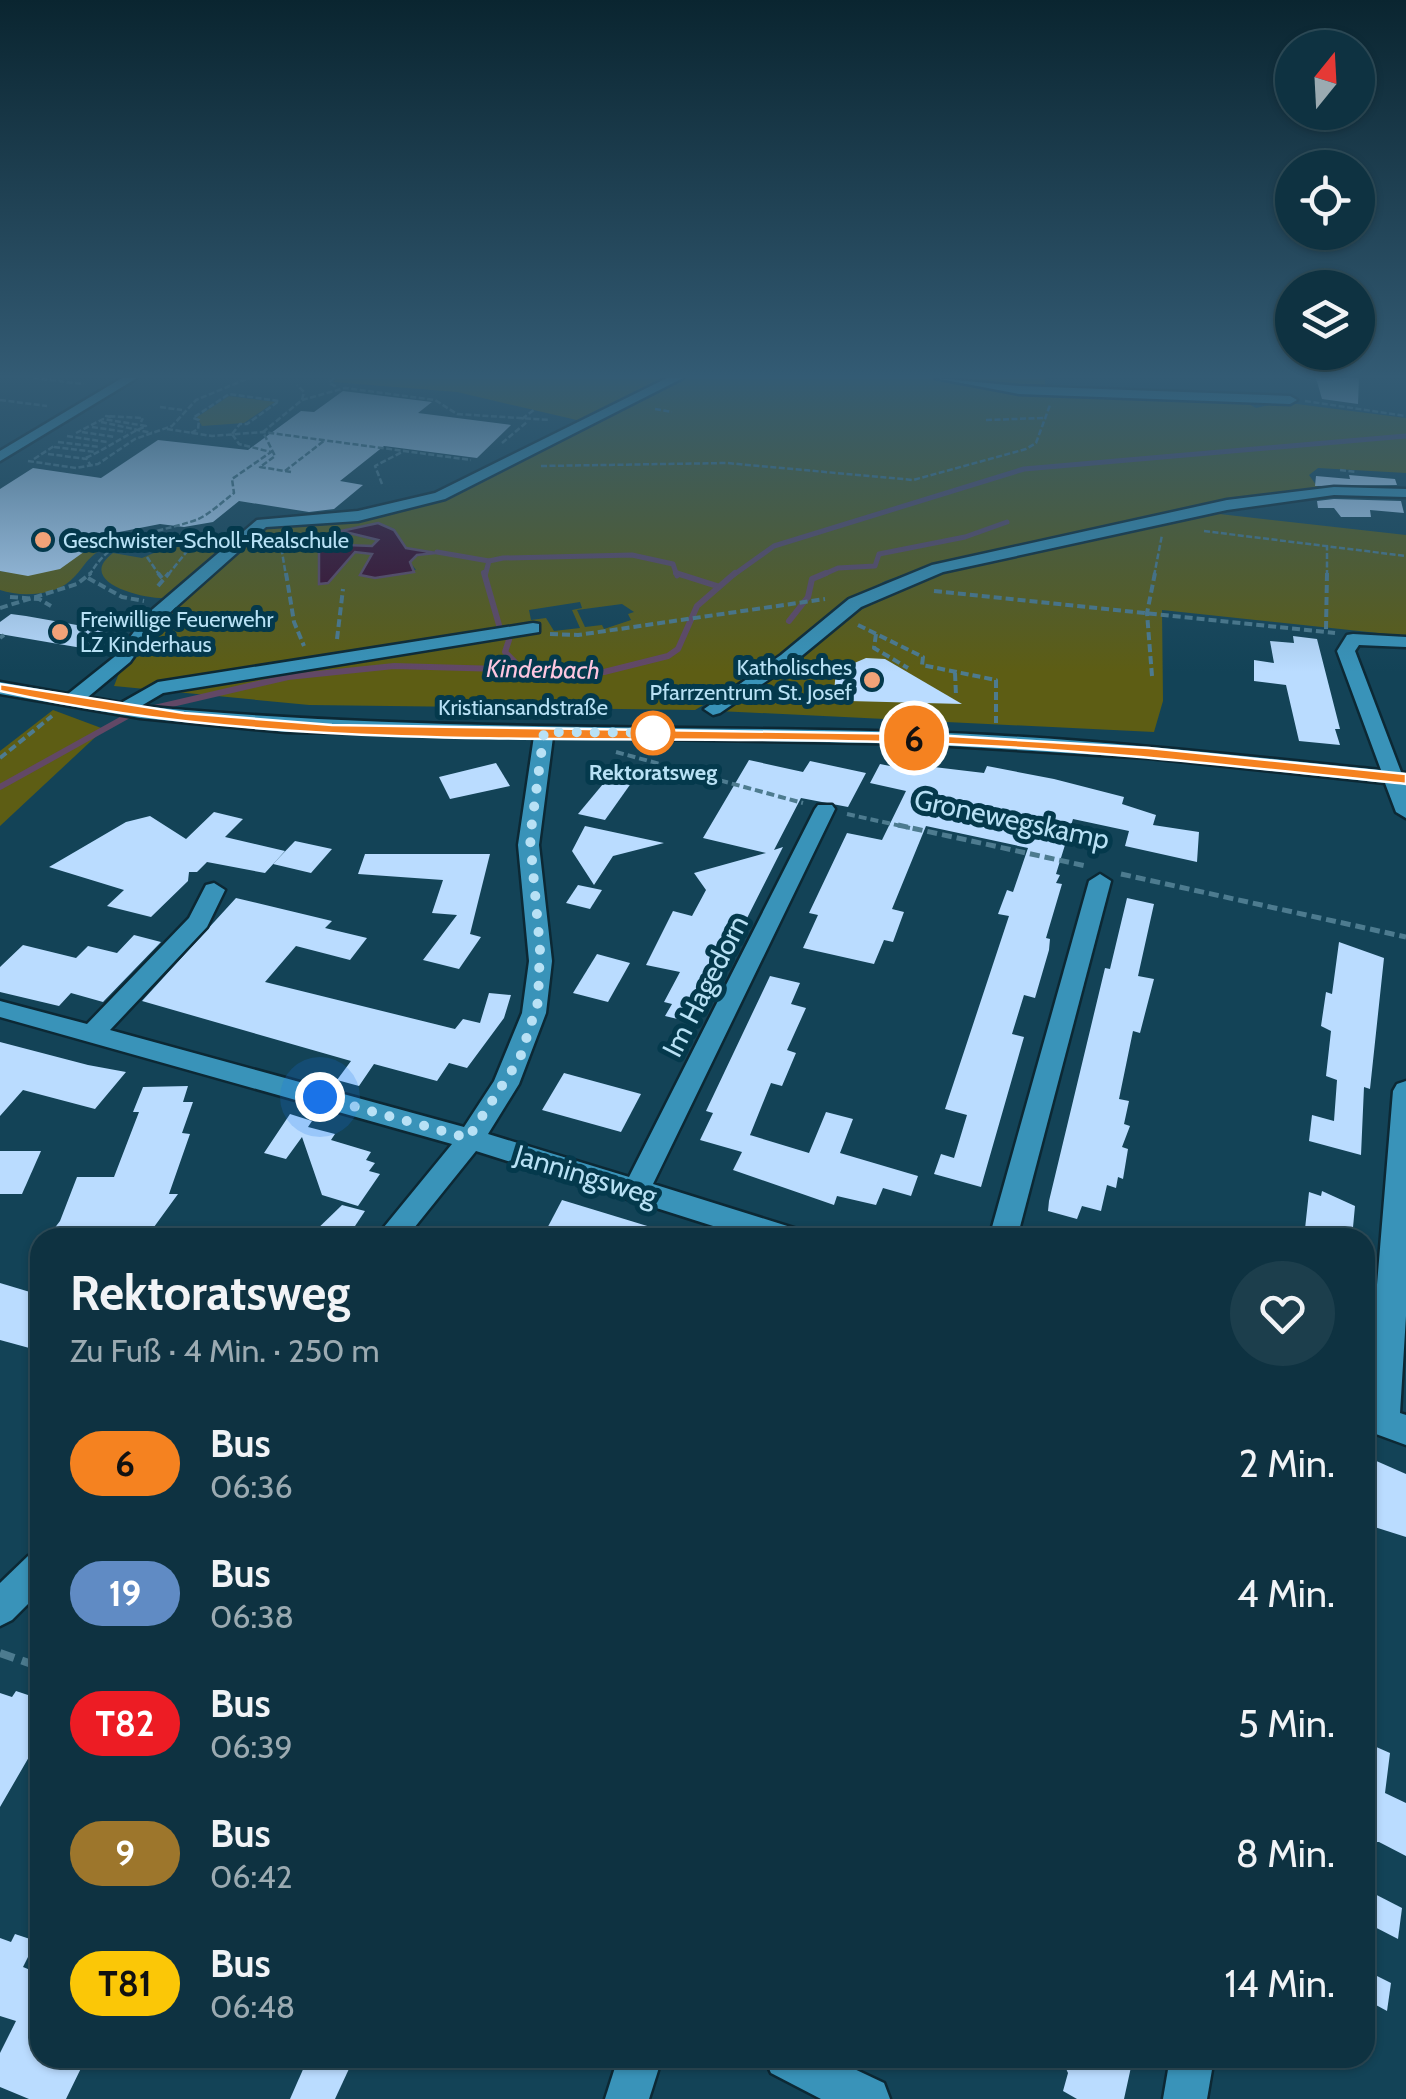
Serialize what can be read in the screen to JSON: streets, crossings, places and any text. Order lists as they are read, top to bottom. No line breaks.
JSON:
{"streets":{"street":["Kristiansandstraße","Gronewegskamp","Im Hagedorn","Janningsweg"]},"crossings":[["Gronewegskamp","Im Hagedorn"],["Im Hagedorn","Janningsweg"]],"water":["Kinderbach"],"places":["Geschwister-Scholl-Realschule","Freiwillige Feuerwehr LZ Kinderhaus","Katholisches Pfarrzentrum St. Josef","Rektoratsweg"],"lines":["bus line 6"],"north":"top","page":{"on_map":"6","heading":["Rektoratsweg","Zu Fuß · 4 Min. · 250 m"],"list":[{"mark":"6","name":"Bus","note":"06:36","value":"2 Min."},{"mark":"19","name":"Bus","note":"06:38","value":"4 Min."},{"mark":"T82","name":"Bus","note":"06:39","value":"5 Min."},{"mark":"9","name":"Bus","note":"06:42","value":"8 Min."},{"mark":"T81","name":"Bus","note":"06:48","value":"14 Min."}]}}
